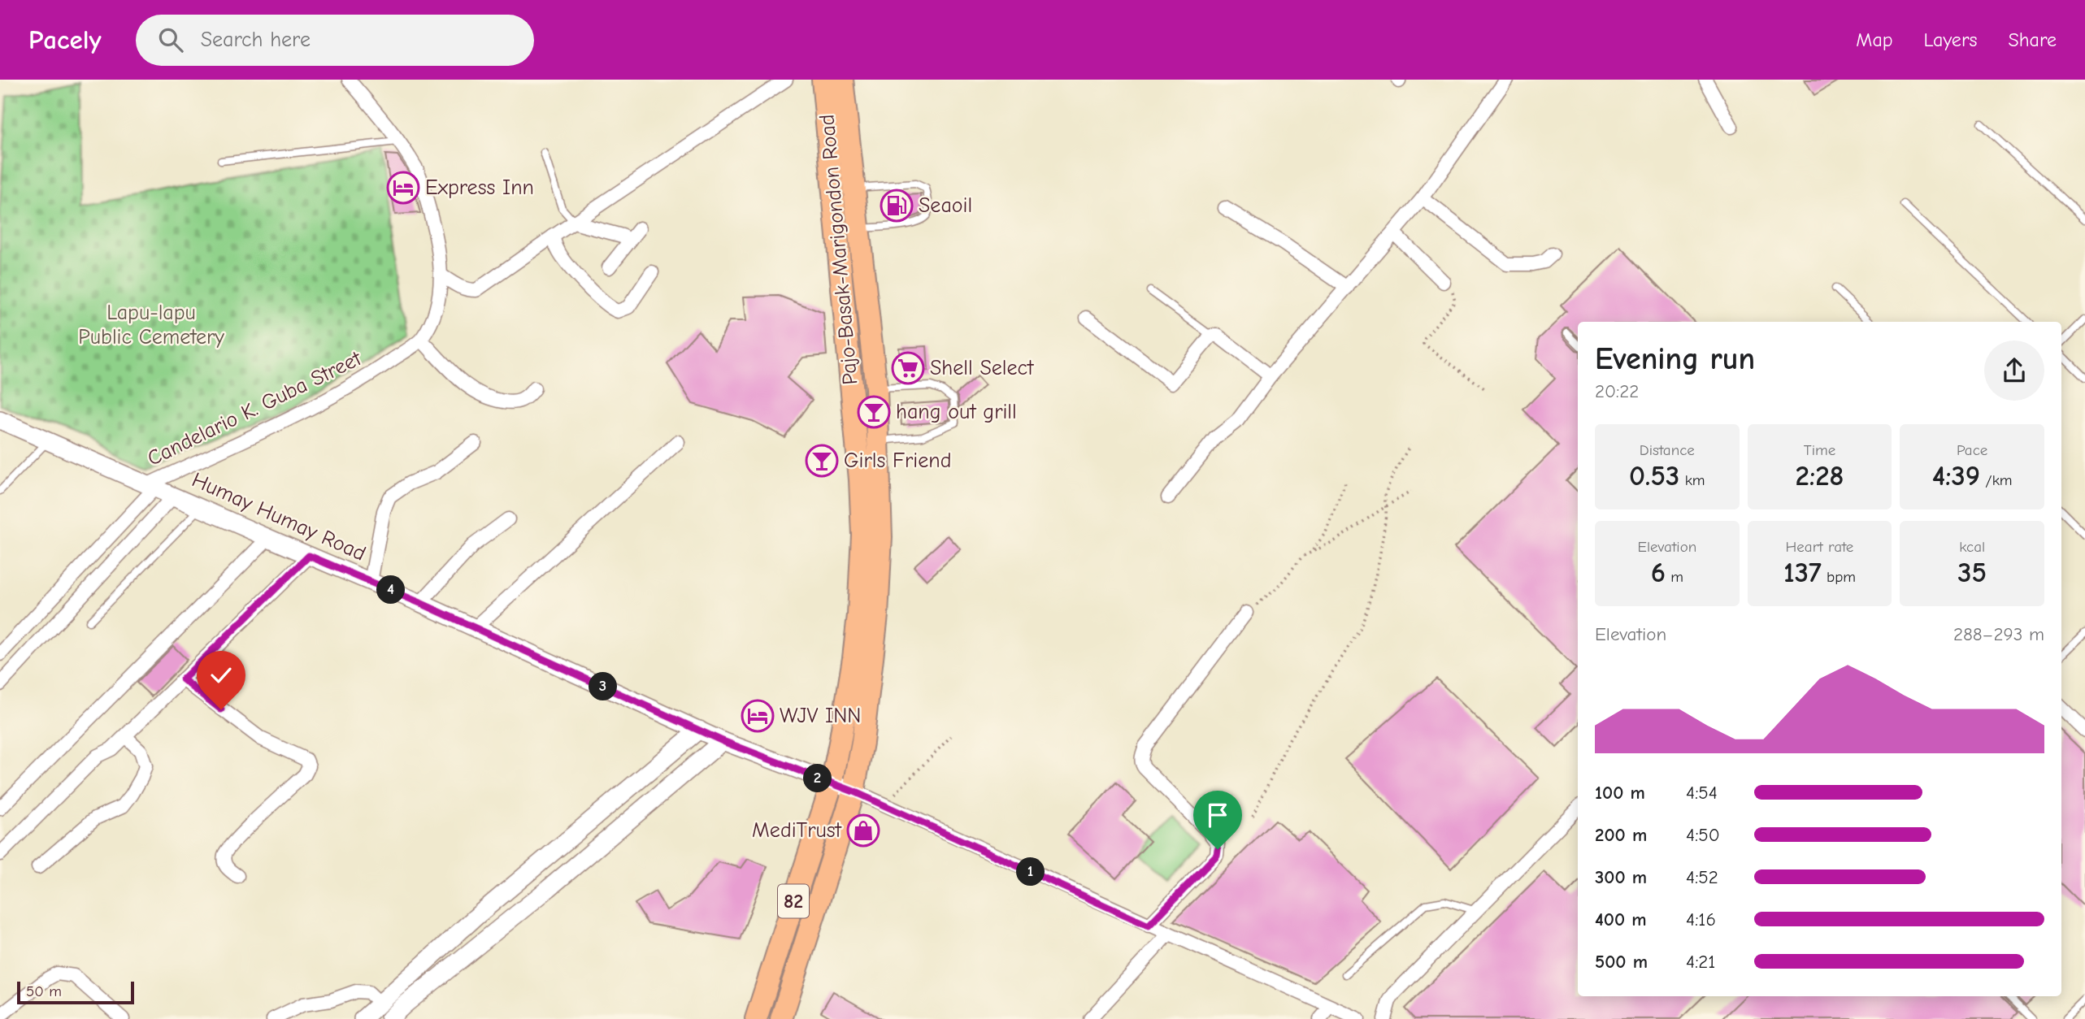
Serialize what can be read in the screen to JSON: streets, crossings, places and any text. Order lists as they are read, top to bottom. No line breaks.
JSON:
{"streets":{"main road":["Pajo-Basak-Marigondon Road","82"],"street":["Candelario K. Guba Street","Humay Humay Road"]},"crossings":[["Pajo-Basak-Marigondon Road","Humay Humay Road"],["Candelario K. Guba Street","Humay Humay Road"]],"parks":["Lapu-lapu Public Cemetery"],"places":{"hotel":["Express Inn","WJV INN"],"fuel station":["Seaoil"],"supermarket":["Shell Select"],"bar":["hang out grill","Girls Friend"],"shop":["MediTrust"]},"scale_bar":"50 m","page":{"header":"Pacely","search":"Search here","nav":["Map","Layers","Share"],"heading":["Evening run","20:22"],"stats":[["Distance","0.53 km"],["Time","2:28"],["Pace","4:39 /km"],["Elevation","6 m"],["Heart rate","137 bpm"],["kcal","35"]],"pins":["4","3","2","1"],"chart":["Elevation","288–293 m"],"list":[{"name":"100 m","note":"4:54"},{"name":"200 m","note":"4:50"},{"name":"300 m","note":"4:52"},{"name":"400 m","note":"4:16"},{"name":"500 m","note":"4:21"}],"scale":"50 m"}}
